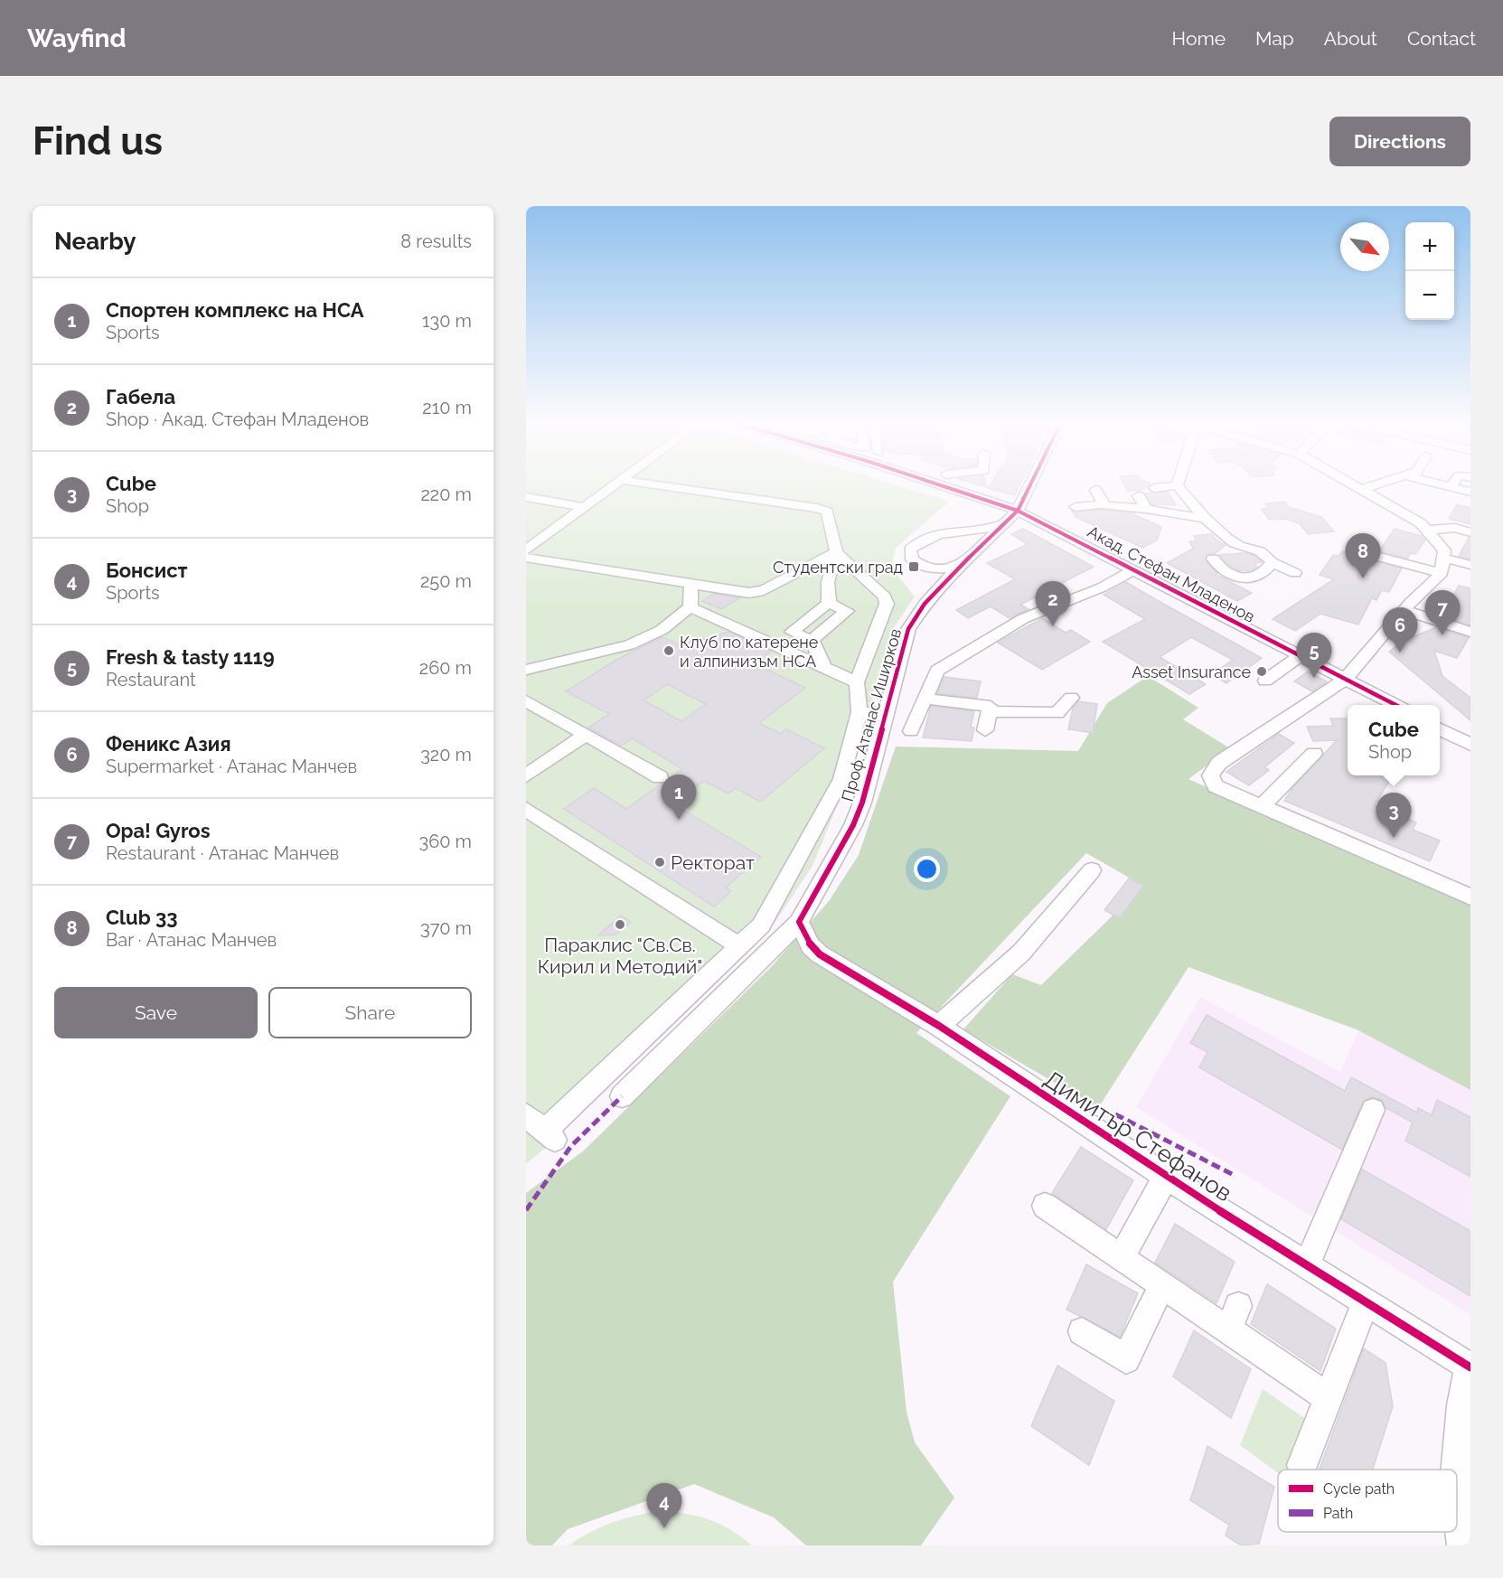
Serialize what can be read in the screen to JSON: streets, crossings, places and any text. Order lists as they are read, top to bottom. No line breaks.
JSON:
{"streets":{"street":["Акад. Стефан Младенов","Проф. Атанас Иширков","Димитър Стефанов"]},"crossings":[["Акад. Стефан Младенов","Проф. Атанас Иширков"],["Проф. Атанас Иширков","Димитър Стефанов"]],"places":{"transit":["Студентски град"],"other":["Клуб по катерене и алпинизъм НСА","Asset Insurance","Ректорат","Параклис \"Св.Св. Кирил и Методий\""]},"legend":["Cycle path","Path"],"north":"bottom right","page":{"header":"Wayfind","nav":["Home","Map","About","Contact"],"buttons":["Directions",["Save","Share"]],"title":"Find us","heading":["Nearby","8 results"],"map_buttons":["+","−"],"list":[{"mark":"1","name":"Спортен комплекс на НСА","note":"Sports","value":"130 m"},{"mark":"2","name":"Габела","note":"Shop · Акад. Стефан Младенов","value":"210 m"},{"mark":"3","name":"Cube","note":"Shop","value":"220 m"},{"mark":"4","name":"Бонсист","note":"Sports","value":"250 m"},{"mark":"5","name":"Fresh & tasty 1119","note":"Restaurant","value":"260 m"},{"mark":"6","name":"Феникс Азия","note":"Supermarket · Атанас Манчев","value":"320 m"},{"mark":"7","name":"Opa! Gyros","note":"Restaurant · Атанас Манчев","value":"360 m"},{"mark":"8","name":"Club 33","note":"Bar · Атанас Манчев","value":"370 m"}],"pins":["8","2","7","6","5","1","3","4"],"popup":["Cube","Shop"]}}
